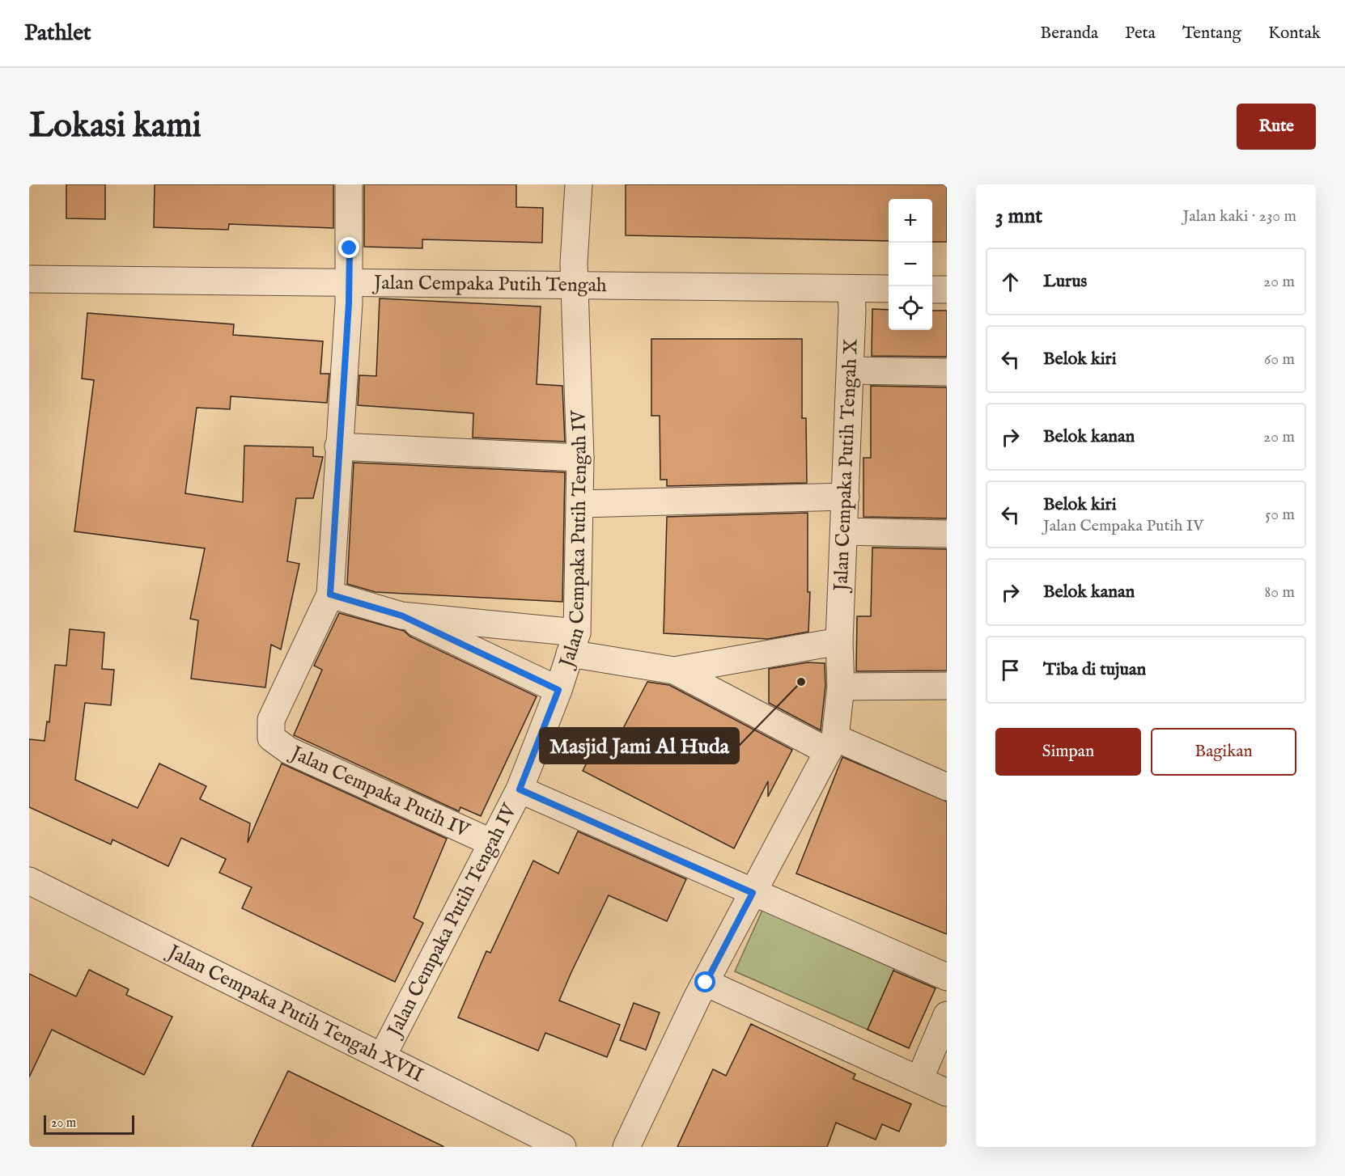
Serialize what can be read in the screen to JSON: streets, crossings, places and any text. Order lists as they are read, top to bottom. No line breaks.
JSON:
{"streets":{"street":["Jalan Cempaka Putih Tengah","Jalan Cempaka Putih Tengah X","Jalan Cempaka Putih Tengah IV","Jalan Cempaka Putih IV","Jalan Cempaka Putih Tengah XVII"]},"crossings":[["Jalan Cempaka Putih Tengah","Jalan Cempaka Putih Tengah X"],["Jalan Cempaka Putih Tengah","Jalan Cempaka Putih Tengah IV"],["Jalan Cempaka Putih Tengah IV","Jalan Cempaka Putih IV"],["Jalan Cempaka Putih Tengah IV","Jalan Cempaka Putih Tengah XVII"]],"places":["Masjid Jami Al Huda"],"scale_bar":"20 m","page":{"header":"Pathlet","nav":["Beranda","Peta","Tentang","Kontak"],"buttons":["Rute",["Simpan","Bagikan"]],"title":"Lokasi kami","heading":["3 mnt","Jalan kaki · 230 m"],"map_buttons":["+","−"],"list":[["Lurus","20 m"],["Belok kiri","60 m"],["Belok kanan","20 m"],["Belok kiri","Jalan Cempaka Putih IV","50 m"],["Belok kanan","80 m"],"Tiba di tujuan"],"scale":"20 m"}}
